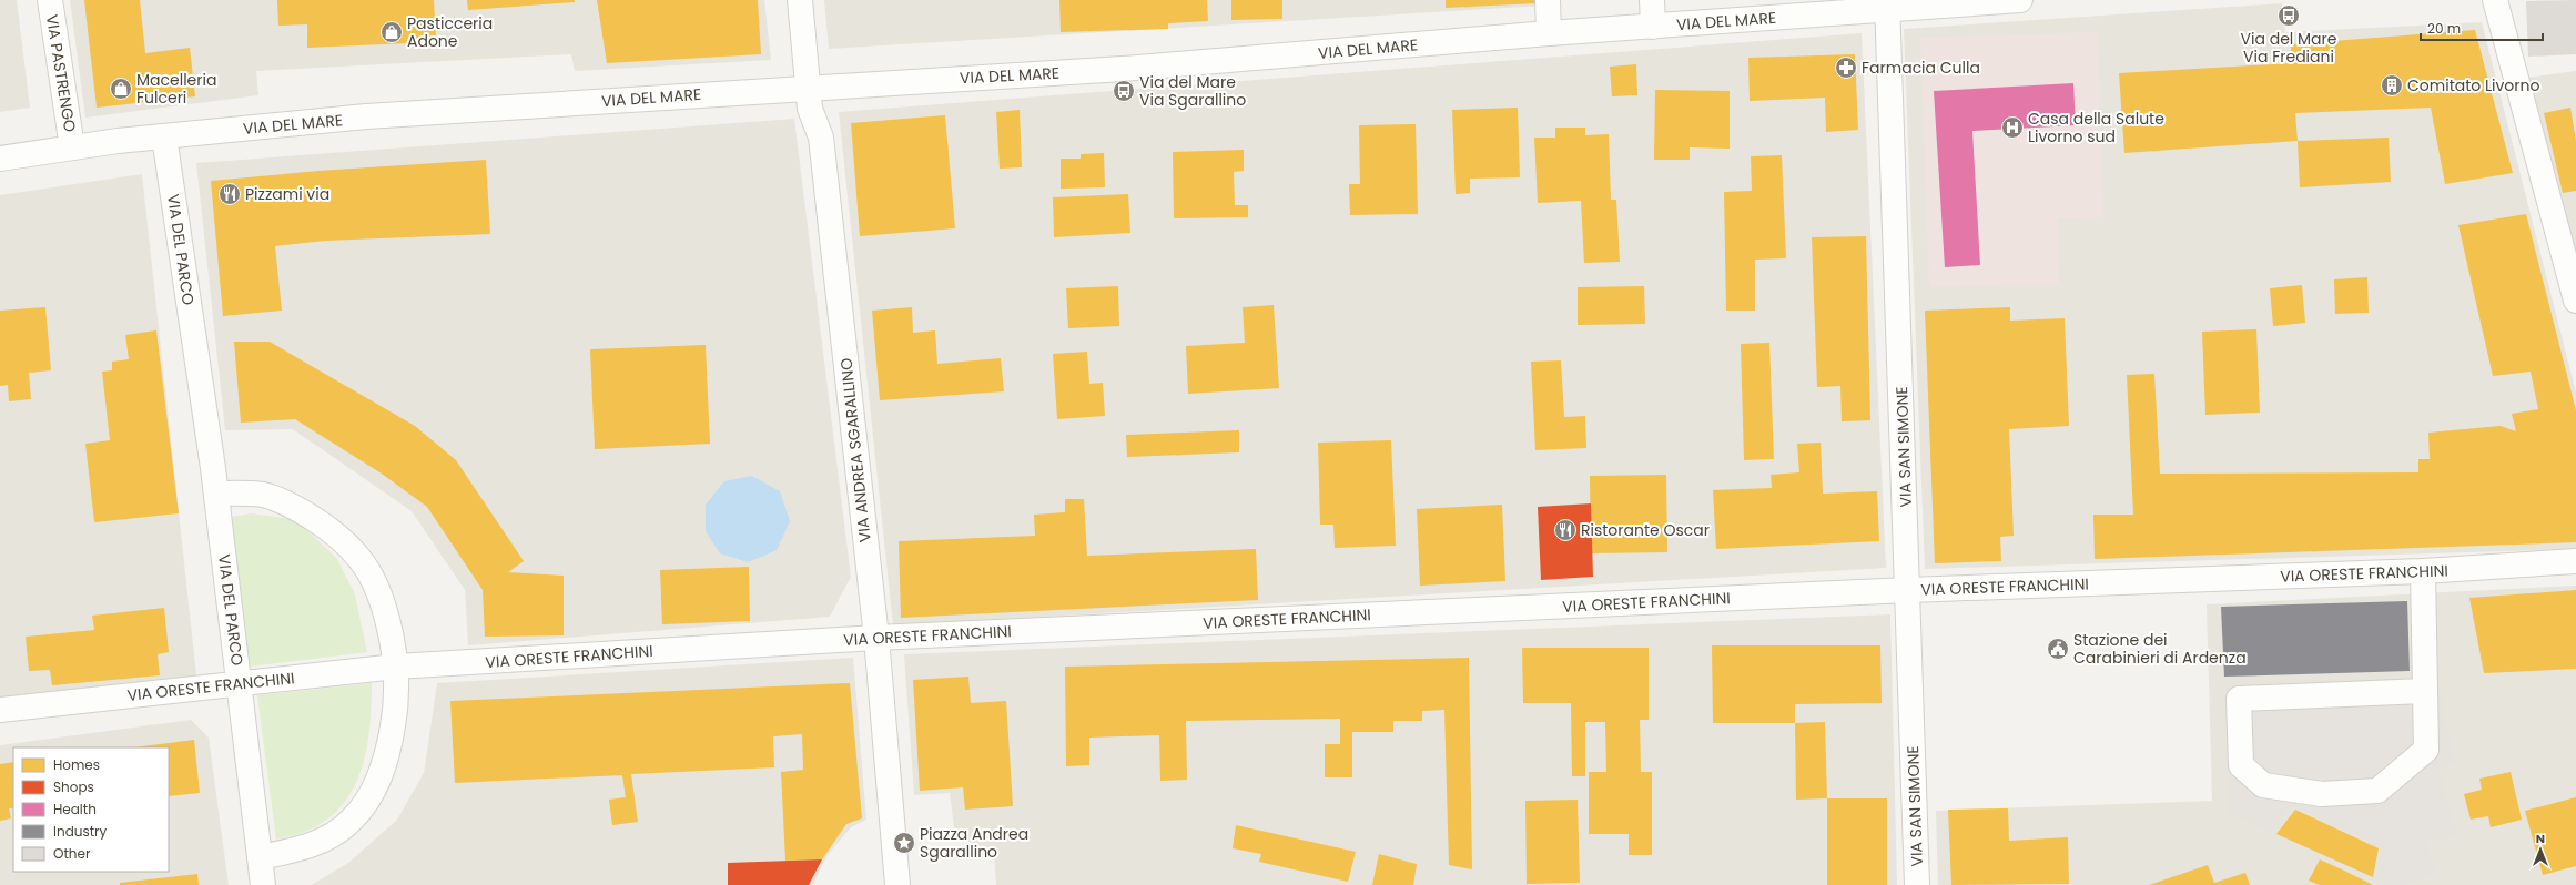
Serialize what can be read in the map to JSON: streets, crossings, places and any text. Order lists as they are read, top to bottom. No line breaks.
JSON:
{"streets":{"street":["VIA DEL MARE","VIA PASTRENGO","VIA DEL PARCO","VIA SAN SIMONE","VIA ANDREA SGARALLINO","VIA ORESTE FRANCHINI"]},"crossings":[["VIA DEL MARE","VIA PASTRENGO"],["VIA DEL MARE","VIA DEL PARCO"],["VIA DEL MARE","VIA SAN SIMONE"],["VIA DEL MARE","VIA ANDREA SGARALLINO"],["VIA DEL PARCO","VIA ORESTE FRANCHINI"],["VIA SAN SIMONE","VIA ORESTE FRANCHINI"],["VIA ANDREA SGARALLINO","VIA ORESTE FRANCHINI"]],"places":{"bus stop":["Via del Mare Via Frediani","Via del Mare Via Sgarallino"],"shop":["Pasticceria Adone","Macelleria Fulceri"],"pharmacy":["Farmacia Culla"],"building":["Comitato Livorno"],"hospital":["Casa della Salute Livorno sud"],"restaurant":["Pizzami via","Ristorante Oscar"],"public building":["Stazione dei Carabinieri di Ardenza"],"place":["Piazza Andrea Sgarallino"]},"legend":["Homes","Shops","Health","Industry","Other"],"scale_bar":"20 m","north":"top"}
